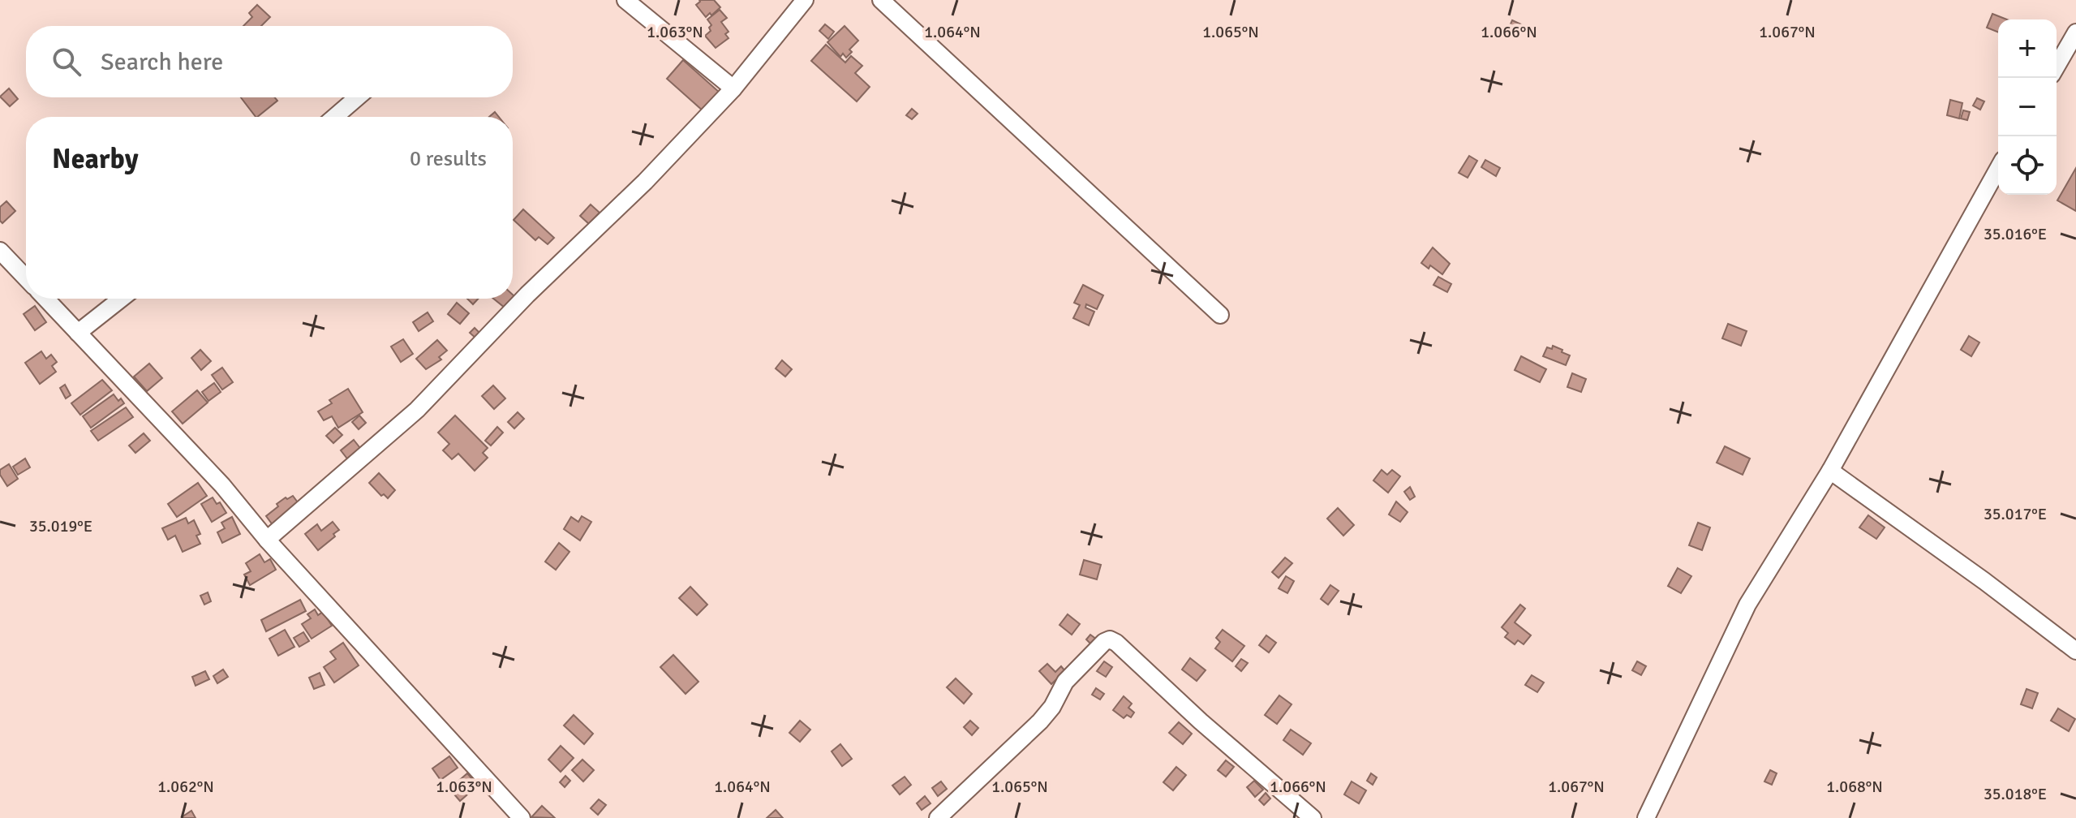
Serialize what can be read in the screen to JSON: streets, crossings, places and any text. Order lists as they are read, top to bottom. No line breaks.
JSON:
{"page":{"map_buttons":["+","−"],"search":"Search here","heading":["Nearby","0 results"]},"coordinates":["1.063°N","1.064°N","1.065°N","1.066°N","1.067°N","35.016°E","35.017°E","35.019°E","1.062°N","1.068°N","35.018°E"]}
